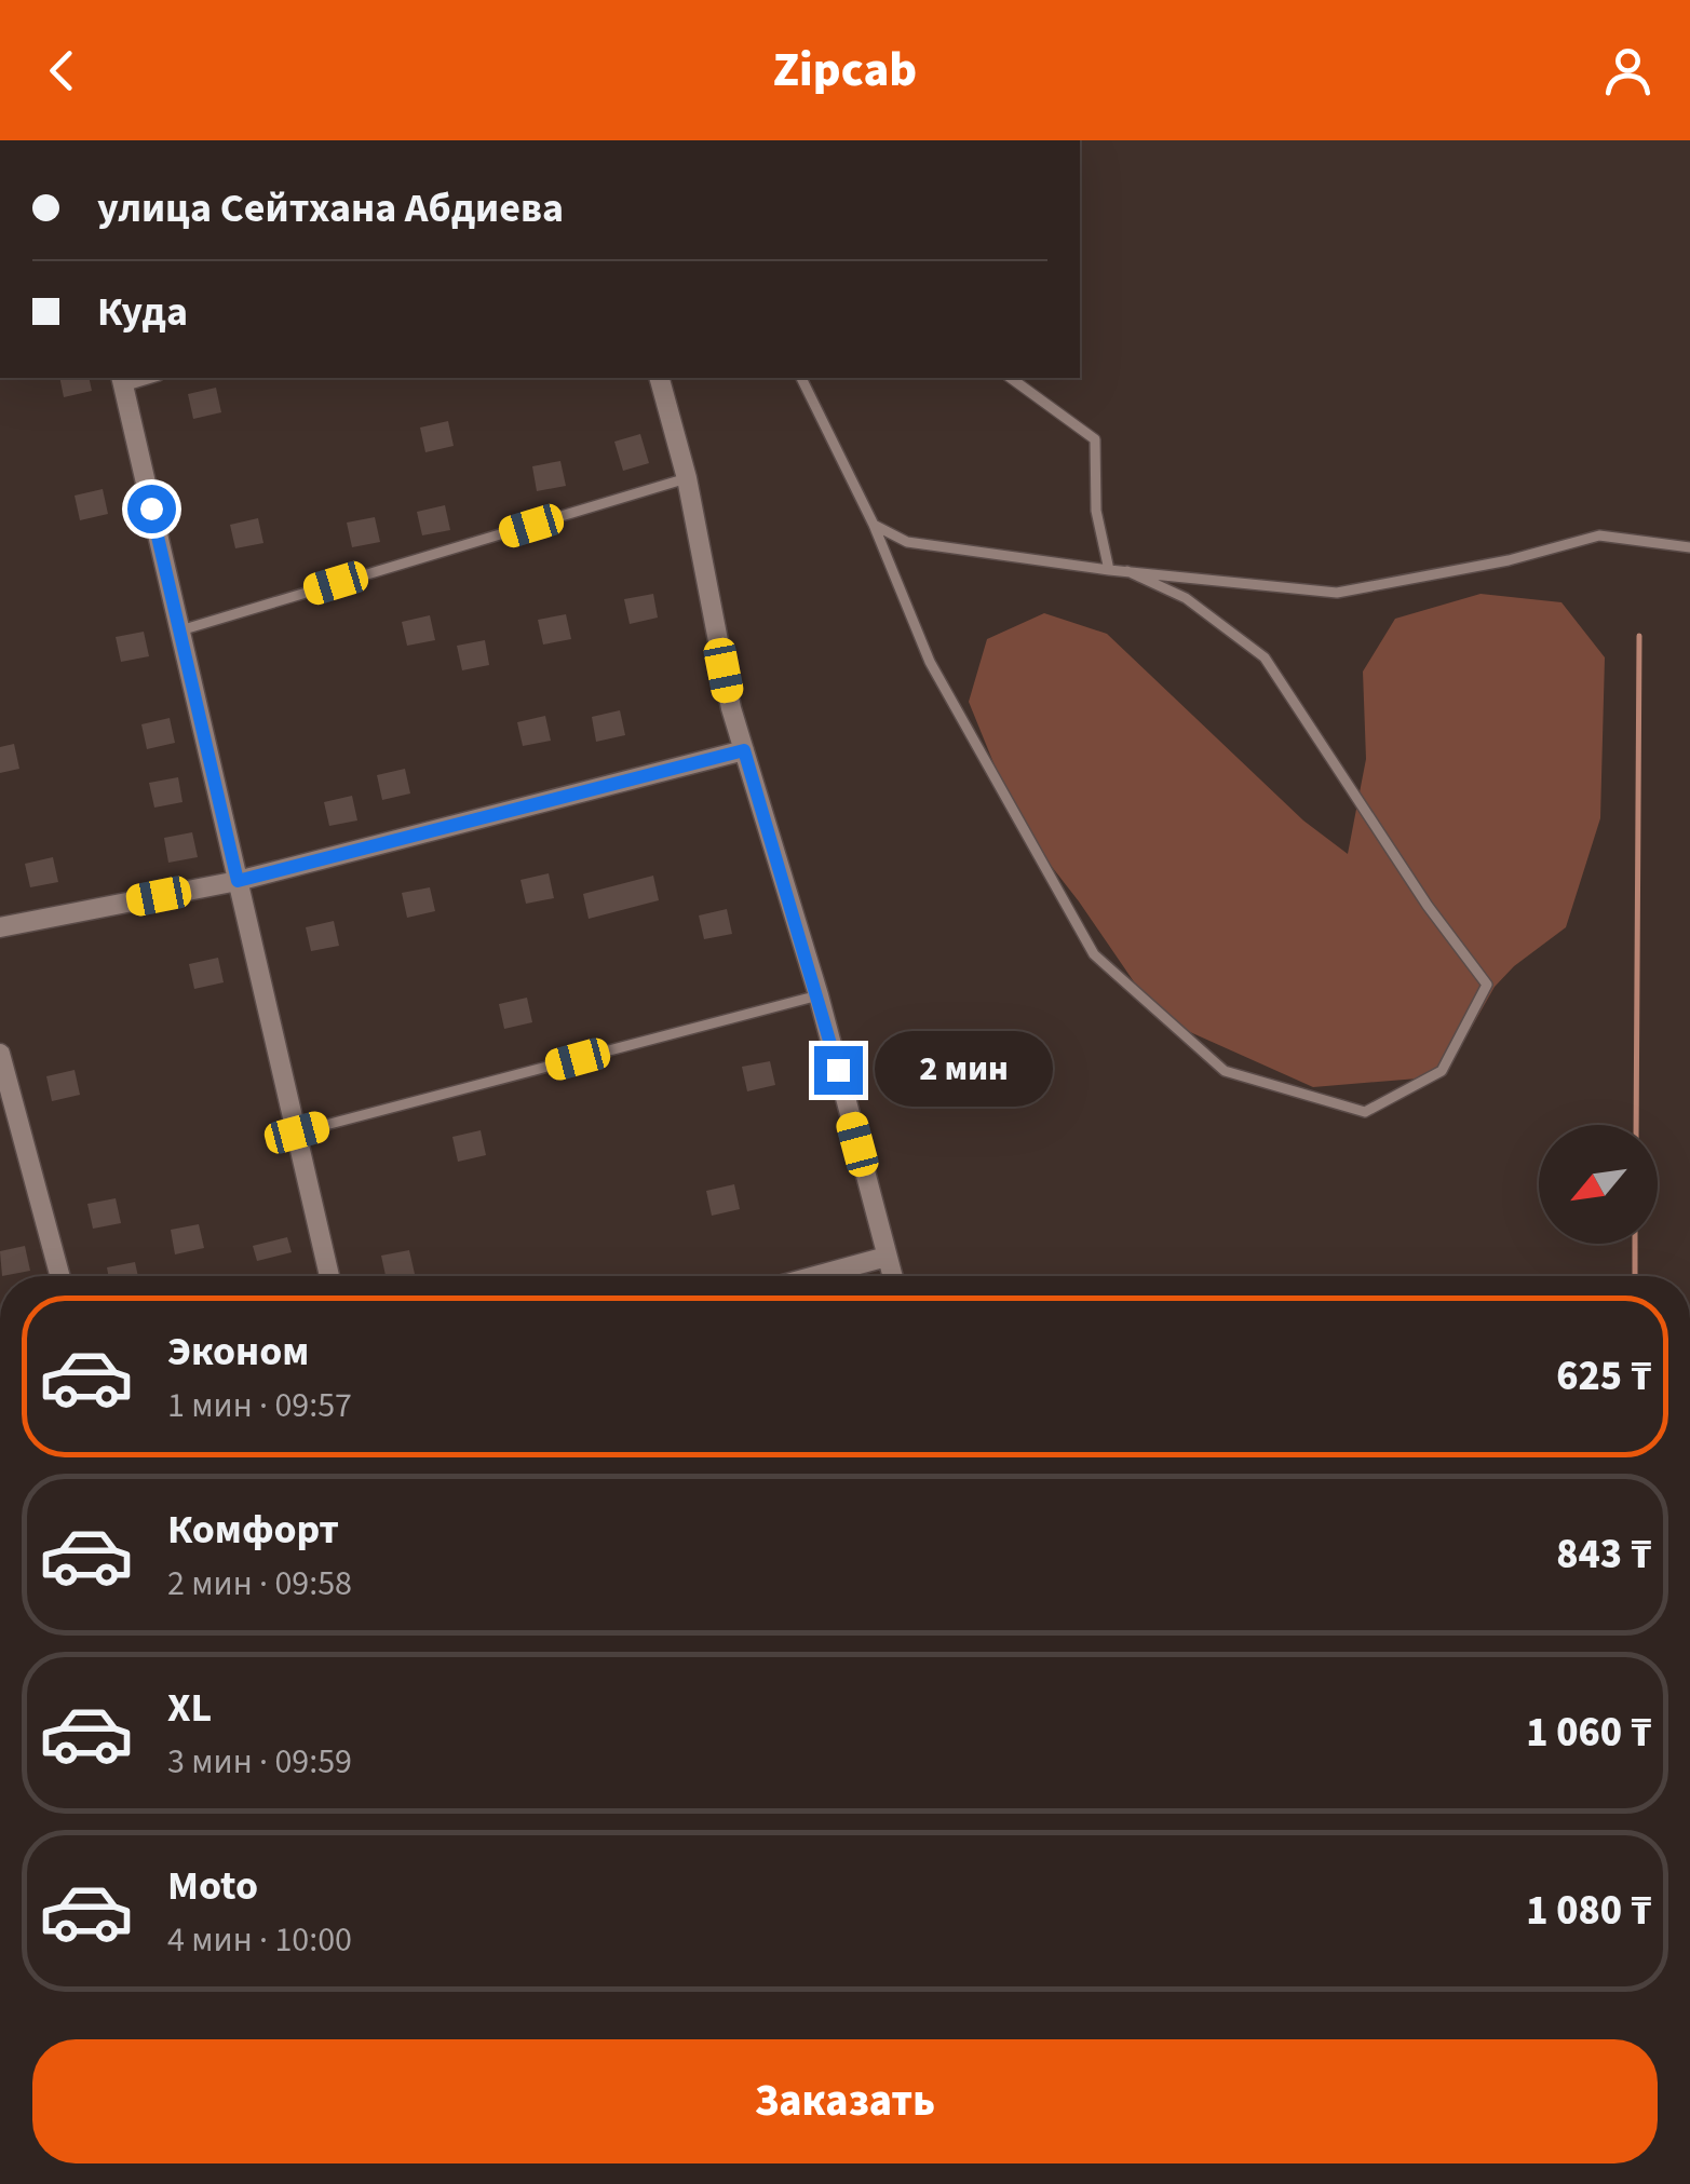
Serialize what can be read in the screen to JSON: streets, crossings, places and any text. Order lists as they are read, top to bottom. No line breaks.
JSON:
{"north":"bottom left","page":{"header":"Zipcab","banner":["улица Сейтхана Абдиева","Куда"],"bubble":"2 мин","list":[{"name":"Эконом","note":"1 мин · 09:57","value":"625 ₸"},{"name":"Комфорт","note":"2 мин · 09:58","value":"843 ₸"},{"name":"XL","note":"3 мин · 09:59","value":"1 060 ₸"},{"name":"Moto","note":"4 мин · 10:00","value":"1 080 ₸"}],"buttons":"Заказать"}}
